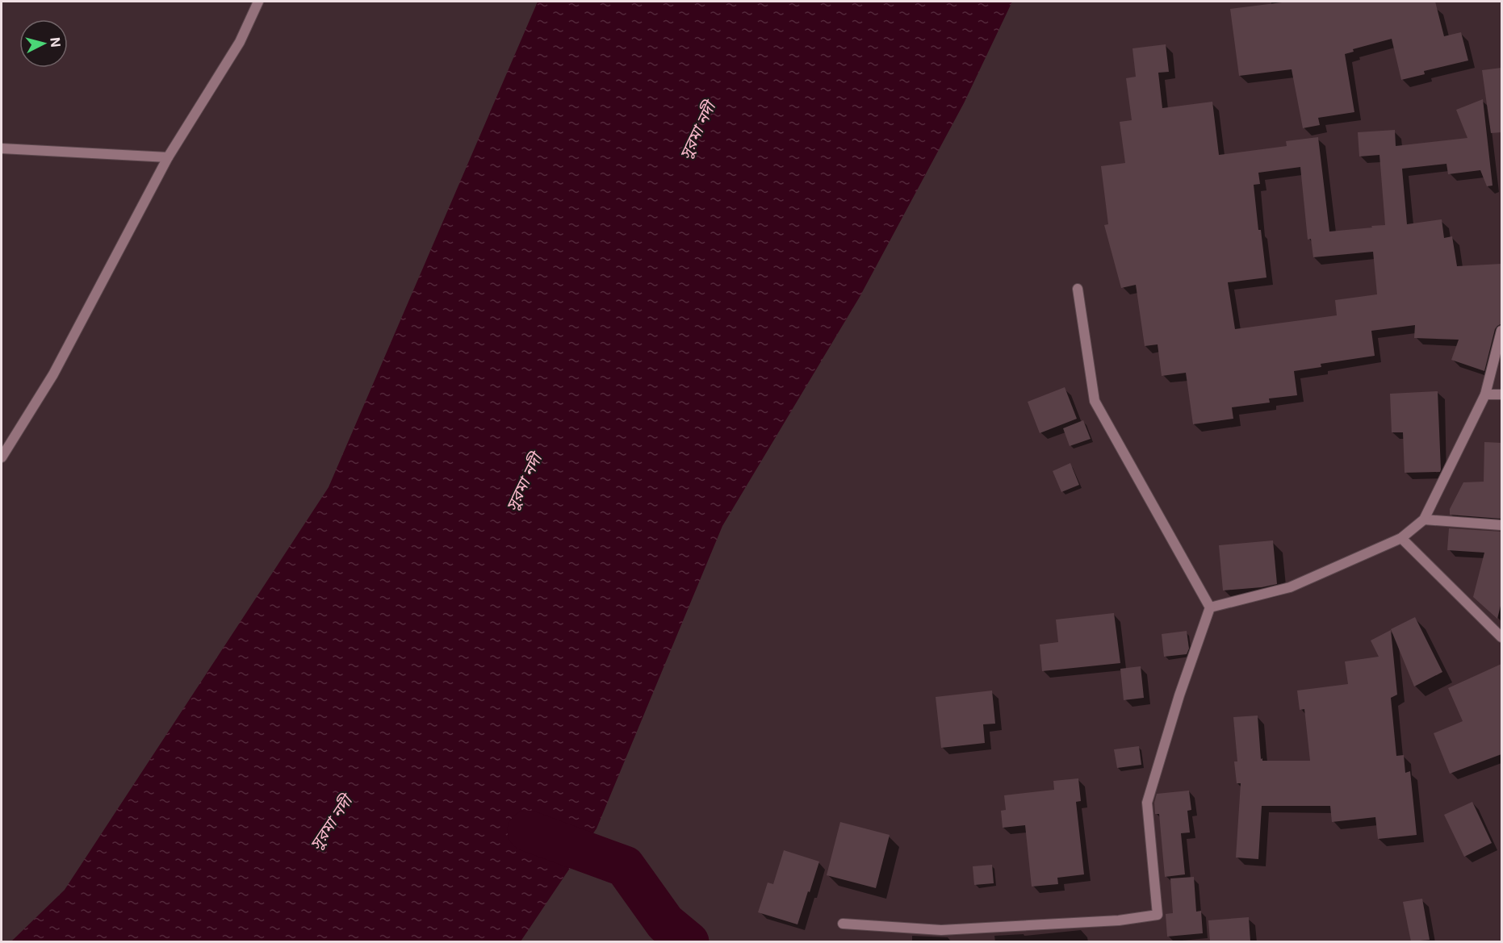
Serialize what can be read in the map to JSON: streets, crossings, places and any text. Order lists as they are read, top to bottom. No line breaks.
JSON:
{"water":["সুরমা নদী"],"north":"right"}
